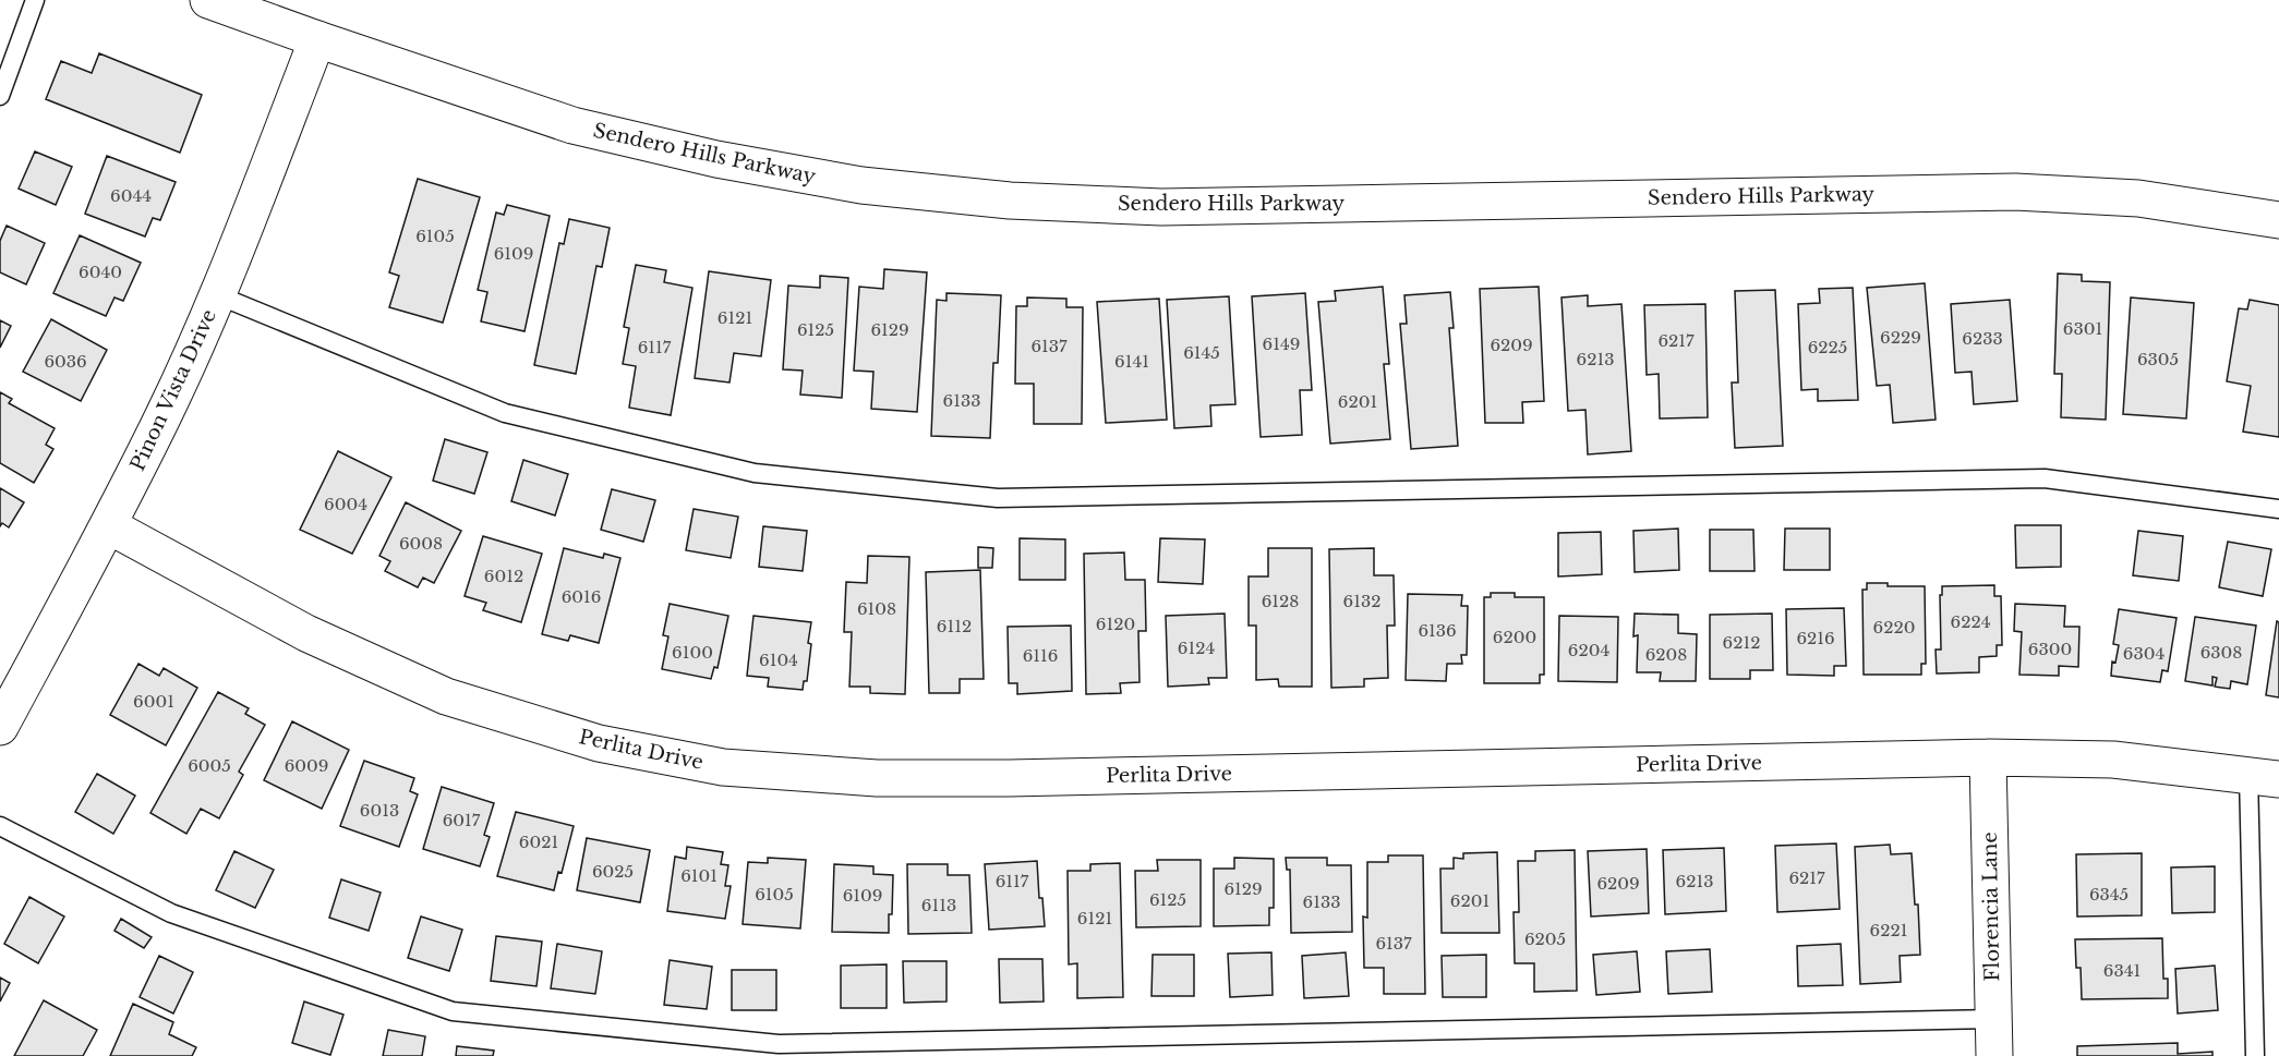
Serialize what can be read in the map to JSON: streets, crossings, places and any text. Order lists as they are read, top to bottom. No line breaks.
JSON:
{"streets":{"street":["Sendero Hills Parkway","Pinon Vista Drive","Perlita Drive","Florencia Lane"]},"crossings":[["Sendero Hills Parkway","Pinon Vista Drive"],["Pinon Vista Drive","Perlita Drive"],["Perlita Drive","Florencia Lane"]],"house_numbers":["6044","6105","6109","6040","6121","6301","6125","6129","6229","6233","6217","6149","6209","6137","6117","6225","6145","6213","6305","6036","6141","6133","6201","6004","6008","6012","6016","6128","6132","6108","6224","6120","6112","6220","6136","6200","6216","6212","6124","6300","6204","6100","6308","6304","6208","6116","6104","6001","6005","6009","6013","6017","6021","6025","6101","6217","6117","6213","6209","6129","6105","6345","6109","6125","6201","6133","6113","6121","6221","6205","6137","6341"]}
